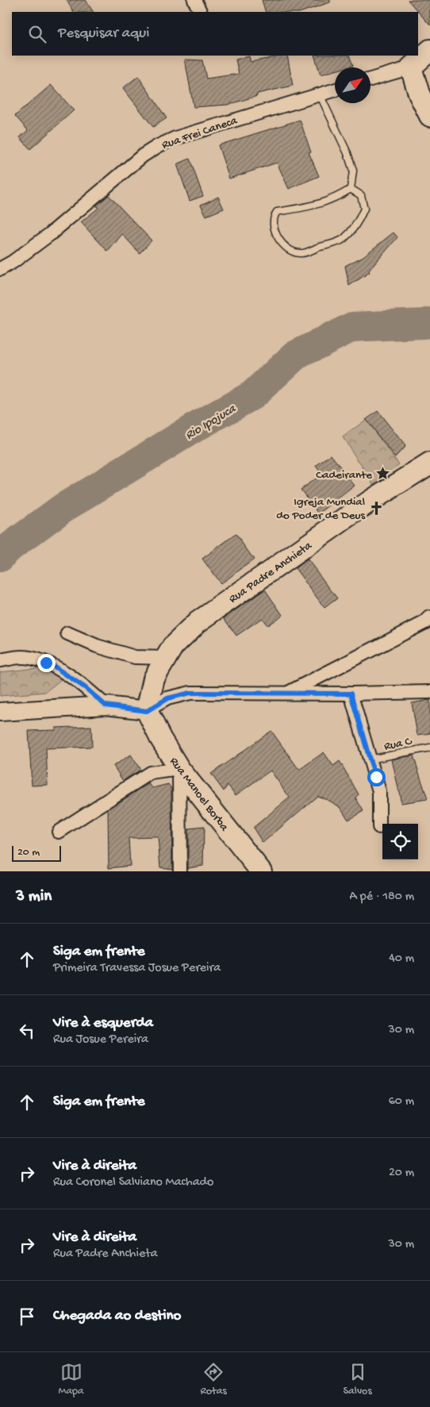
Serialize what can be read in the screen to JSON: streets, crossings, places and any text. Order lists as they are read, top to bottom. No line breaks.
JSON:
{"streets":{"main road":["Rua Padre Anchieta","Rua Manoel Borba"],"street":["Rua Frei Caneca"],"lane":["Rua C"]},"crossings":[["Rua Padre Anchieta","Rua Manoel Borba"]],"water":["Rio Ipojuca"],"places":{"place":["Cadeirante"],"church":["Igreja Mundial do Poder de Deus"]},"scale_bar":"20 m","north":"top right","page":{"search":"Pesquisar aqui","scale":"20 m","heading":["3 min","A pé · 180 m"],"list":[["Siga em frente","Primeira Travessa Josue Pereira","40 m"],["Vire à esquerda","Rua Josue Pereira","30 m"],["Siga em frente","60 m"],["Vire à direita","Rua Coronel Salviano Machado","20 m"],["Vire à direita","Rua Padre Anchieta","30 m"],"Chegada ao destino"],"nav":["Mapa","Rotas","Salvos"]}}
